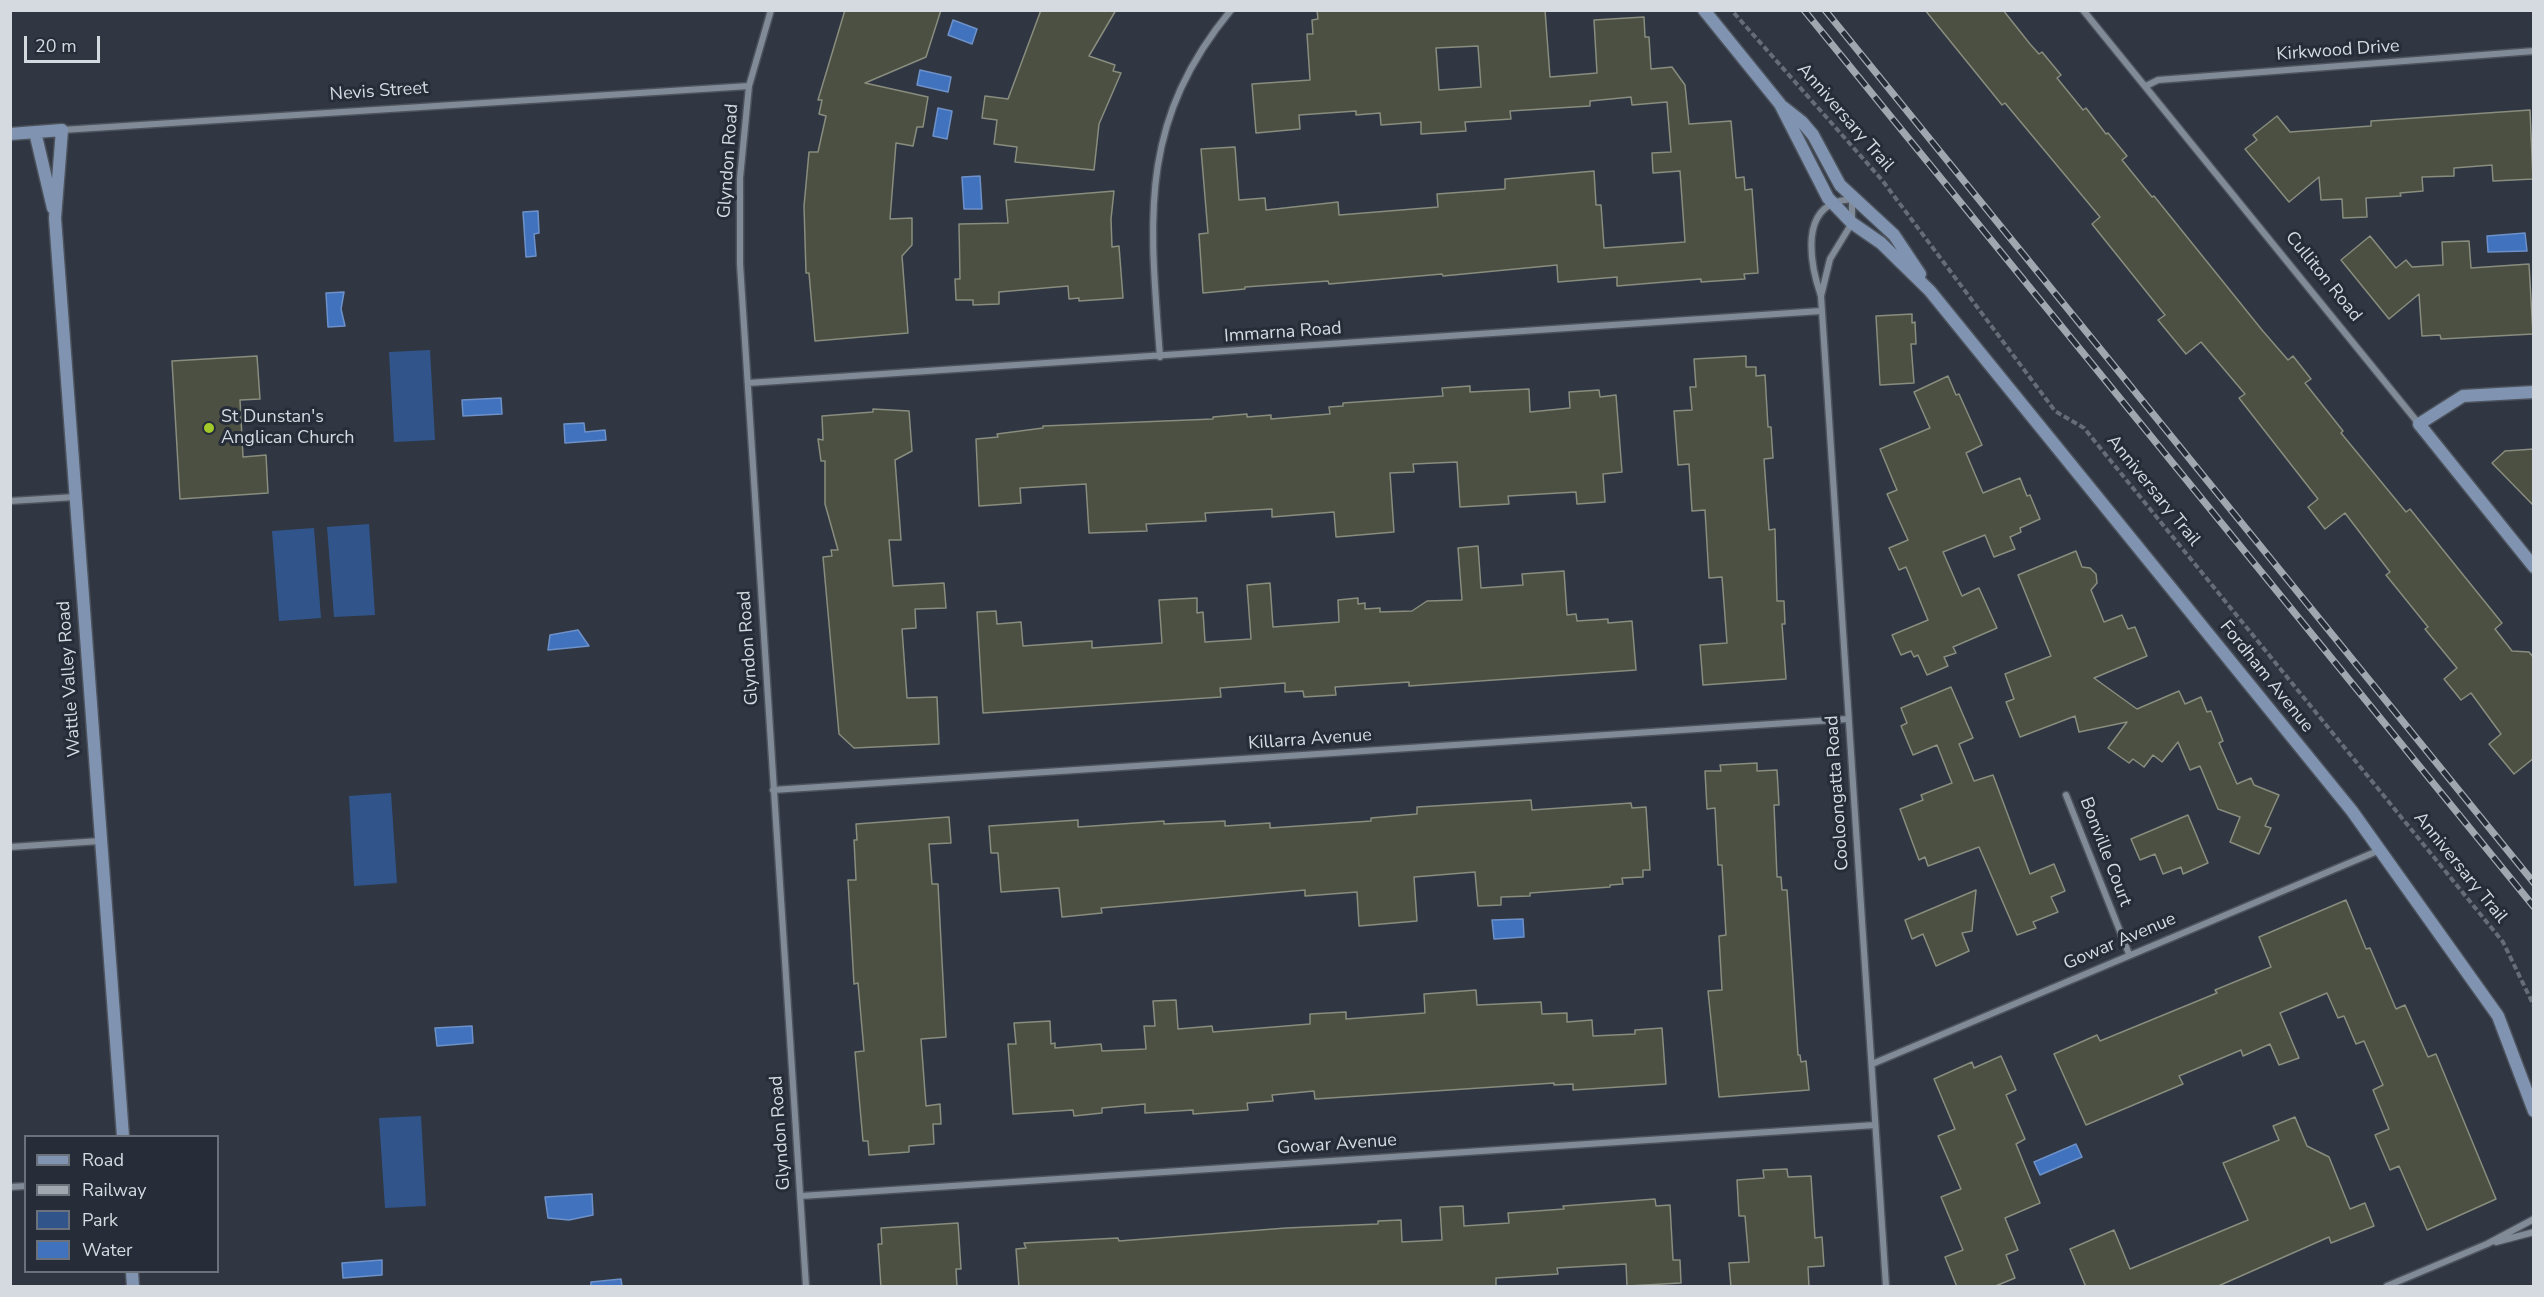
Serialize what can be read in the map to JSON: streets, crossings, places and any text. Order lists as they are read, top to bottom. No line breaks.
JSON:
{"streets":{"street":["Kirkwood Drive","Nevis Street","Glyndon Road","Culliton Road","Immarna Road","Fordham Avenue","Wattle Valley Road","Killarra Avenue","Cooloongatta Road","Bonville Court","Gowar Avenue"],"path":["Anniversary Trail"]},"crossings":[["Kirkwood Drive","Culliton Road"],["Nevis Street","Glyndon Road"],["Nevis Street","Wattle Valley Road"],["Glyndon Road","Immarna Road"],["Glyndon Road","Killarra Avenue"],["Glyndon Road","Gowar Avenue"],["Immarna Road","Cooloongatta Road"],["Fordham Avenue","Cooloongatta Road"],["Fordham Avenue","Gowar Avenue"],["Killarra Avenue","Cooloongatta Road"],["Cooloongatta Road","Gowar Avenue"],["Bonville Court","Gowar Avenue"]],"places":["St Dunstan's Anglican Church"],"legend":["Road","Railway","Park","Water"],"scale_bar":"20 m"}
